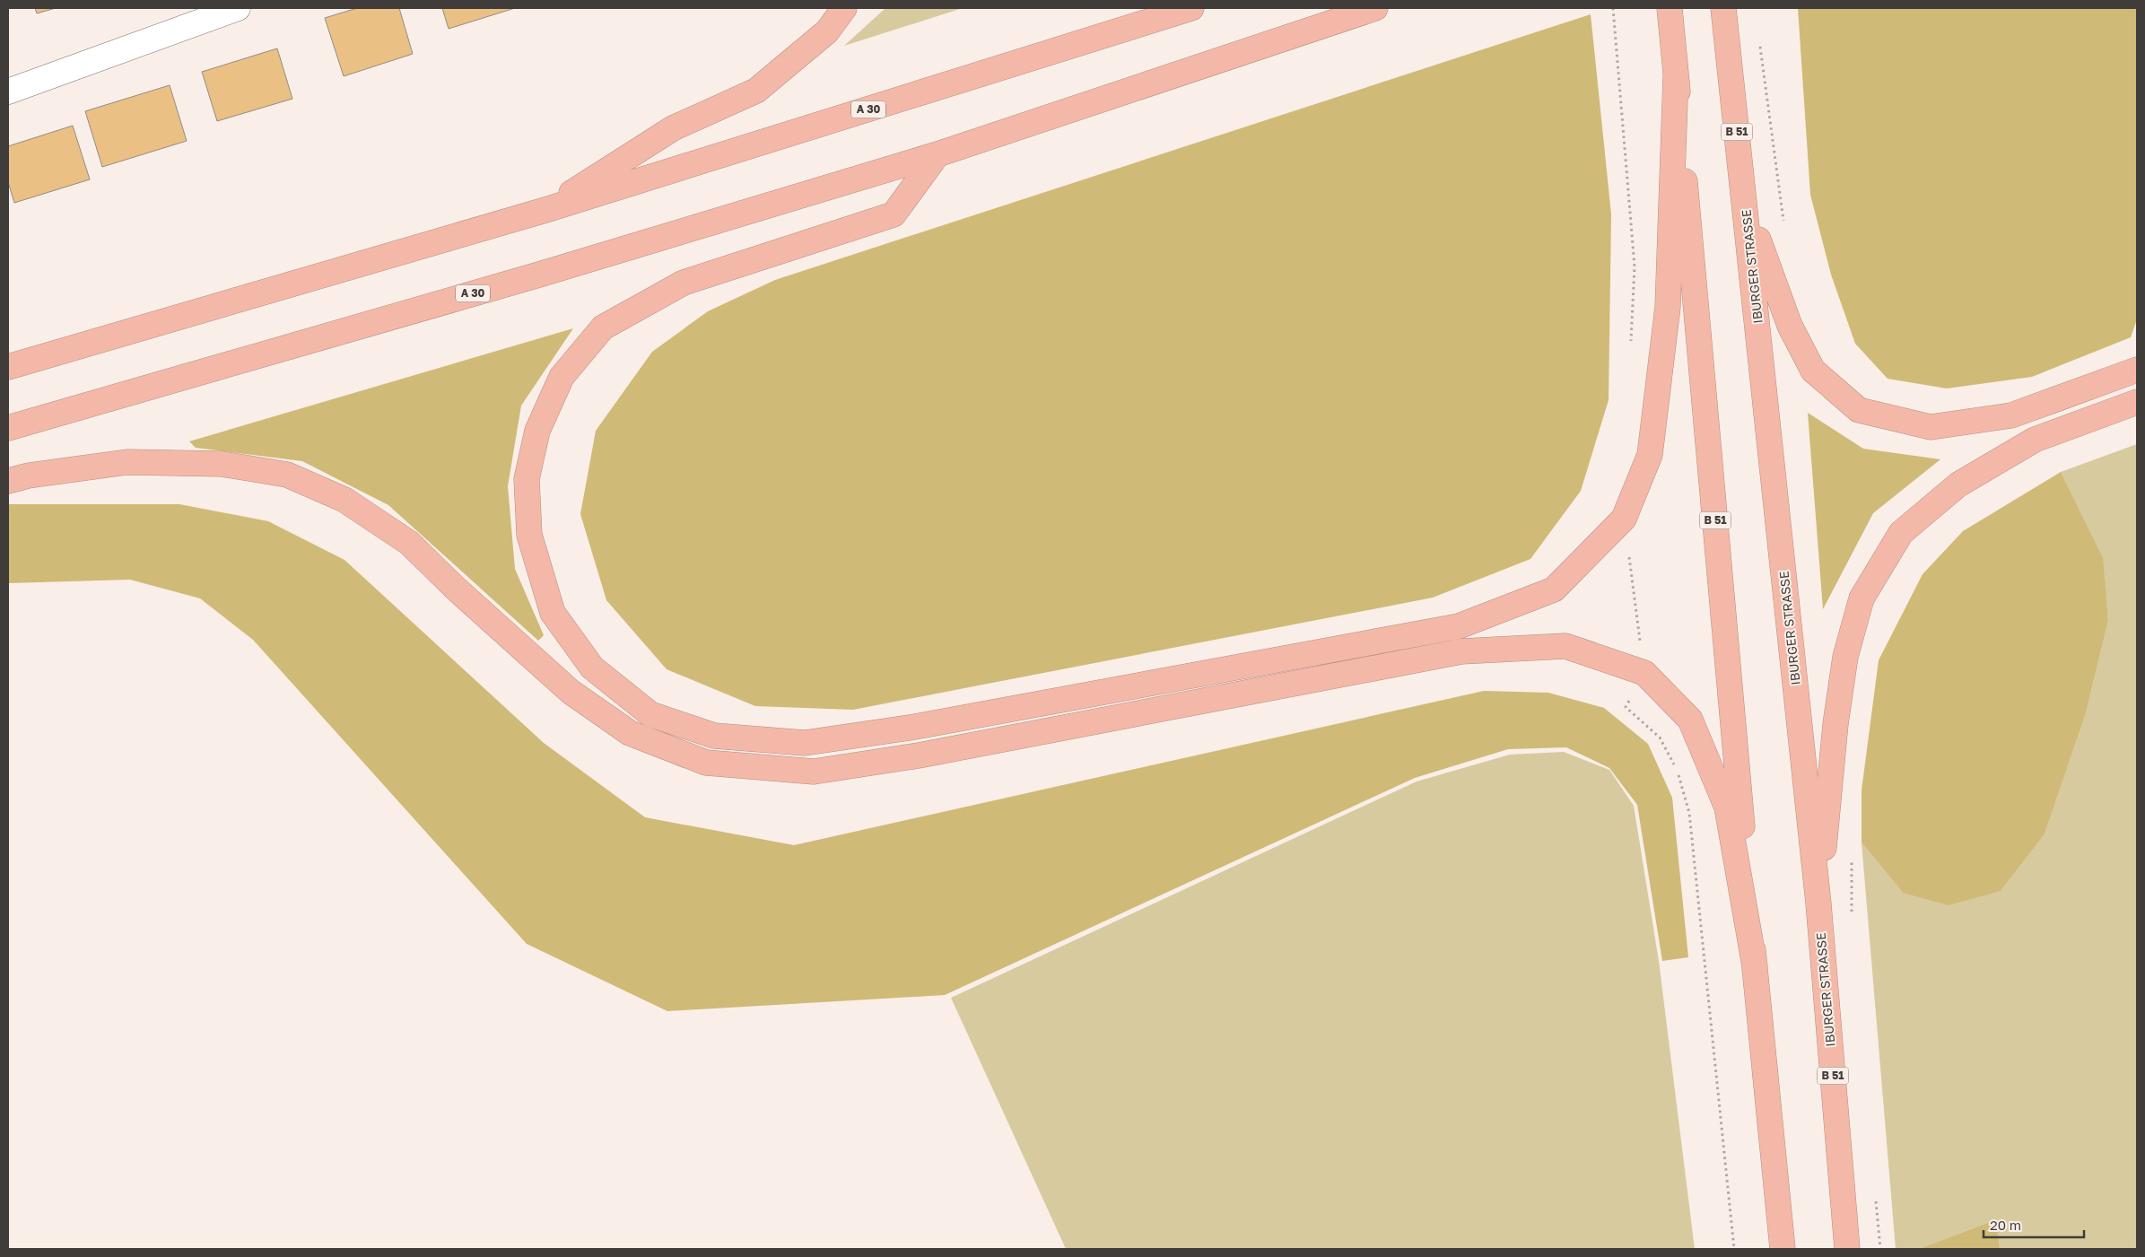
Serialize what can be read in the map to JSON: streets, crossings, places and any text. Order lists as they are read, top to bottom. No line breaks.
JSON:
{"streets":{"highway":["A 30","B 51","IBURGER STRASSE"]},"scale_bar":"20 m"}
